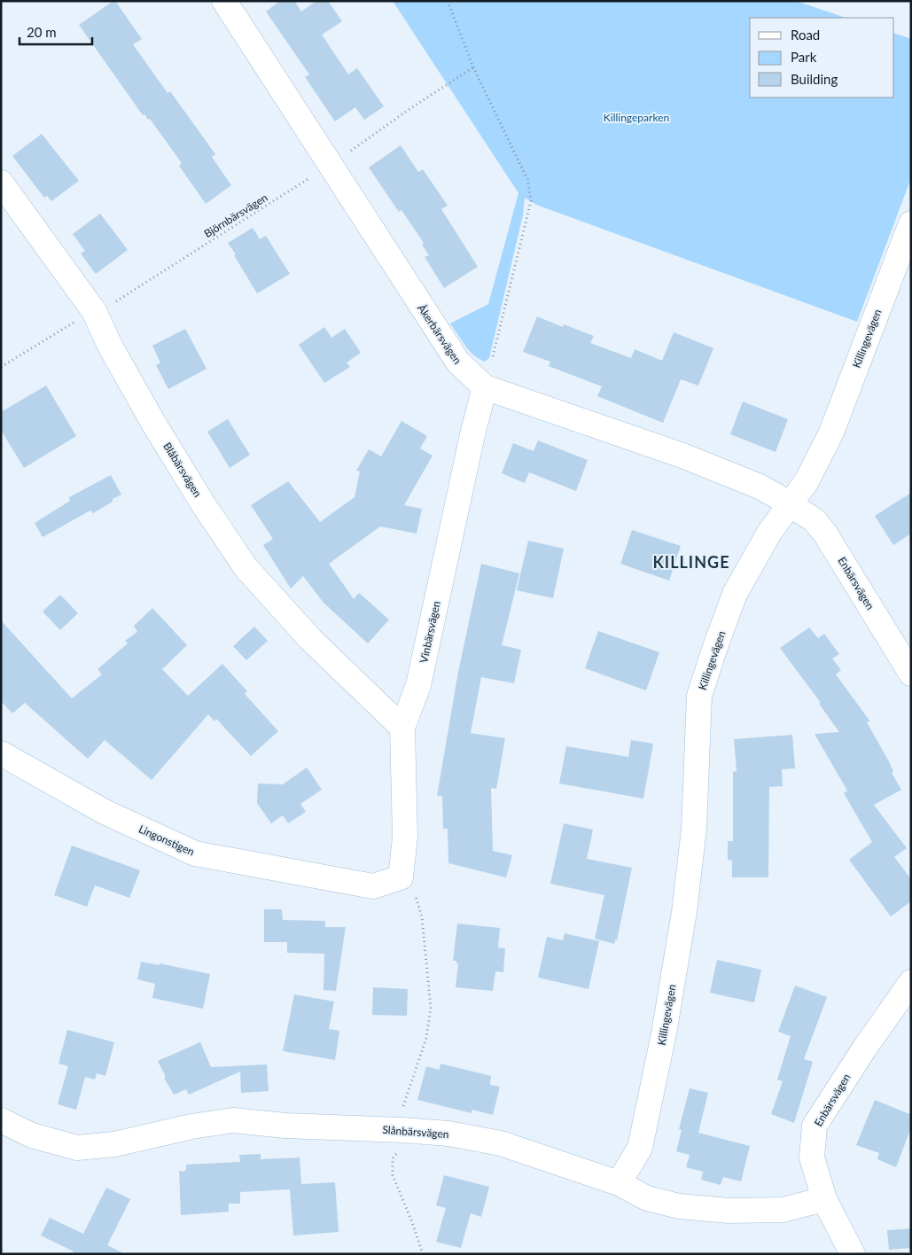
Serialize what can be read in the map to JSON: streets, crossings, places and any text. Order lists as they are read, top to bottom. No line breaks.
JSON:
{"streets":{"street":["Åkerbärsvägen","Killingevägen","Blåbärsvägen","Enbärsvägen","Vinbärsvägen","Lingonstigen","Slånbärsvägen"],"path":["Björnbärsvägen"]},"crossings":[["Björnbärsvägen","Åkerbärsvägen"],["Björnbärsvägen","Blåbärsvägen"],["Åkerbärsvägen","Killingevägen"],["Åkerbärsvägen","Enbärsvägen"],["Åkerbärsvägen","Vinbärsvägen"],["Killingevägen","Enbärsvägen"],["Killingevägen","Slånbärsvägen"],["Blåbärsvägen","Vinbärsvägen"],["Enbärsvägen","Slånbärsvägen"],["Vinbärsvägen","Lingonstigen"]],"districts":["KILLINGE"],"parks":["Killingeparken"],"legend":["Road","Park","Building"],"scale_bar":"20 m"}
